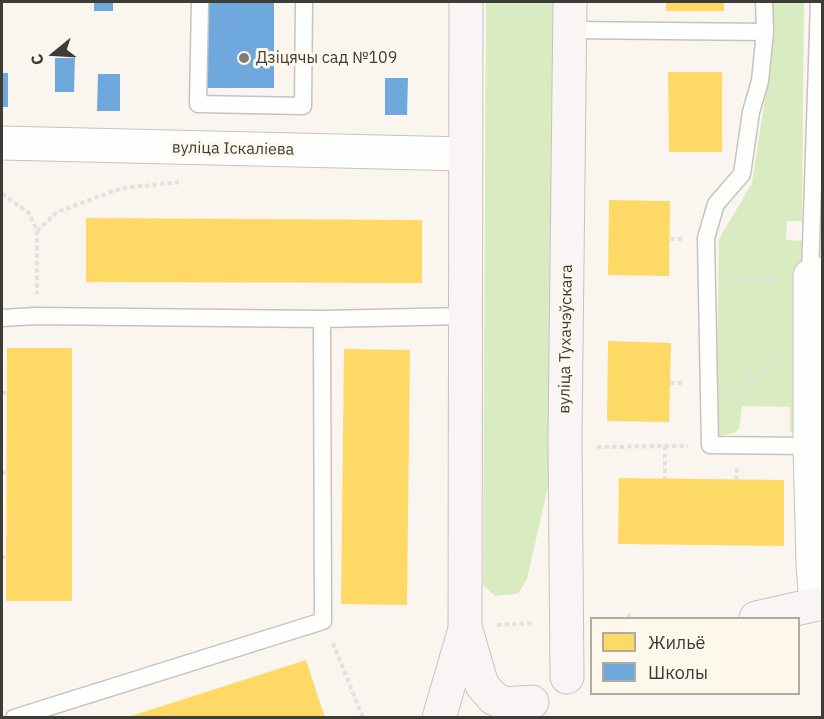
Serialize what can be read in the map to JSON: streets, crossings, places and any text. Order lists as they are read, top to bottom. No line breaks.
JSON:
{"streets":{"street":["вуліца Іскаліева","вуліца Тухачэўскага"]},"places":["Дзіцячы сад №109"],"legend":["Жильё","Школы"],"north":"left"}
